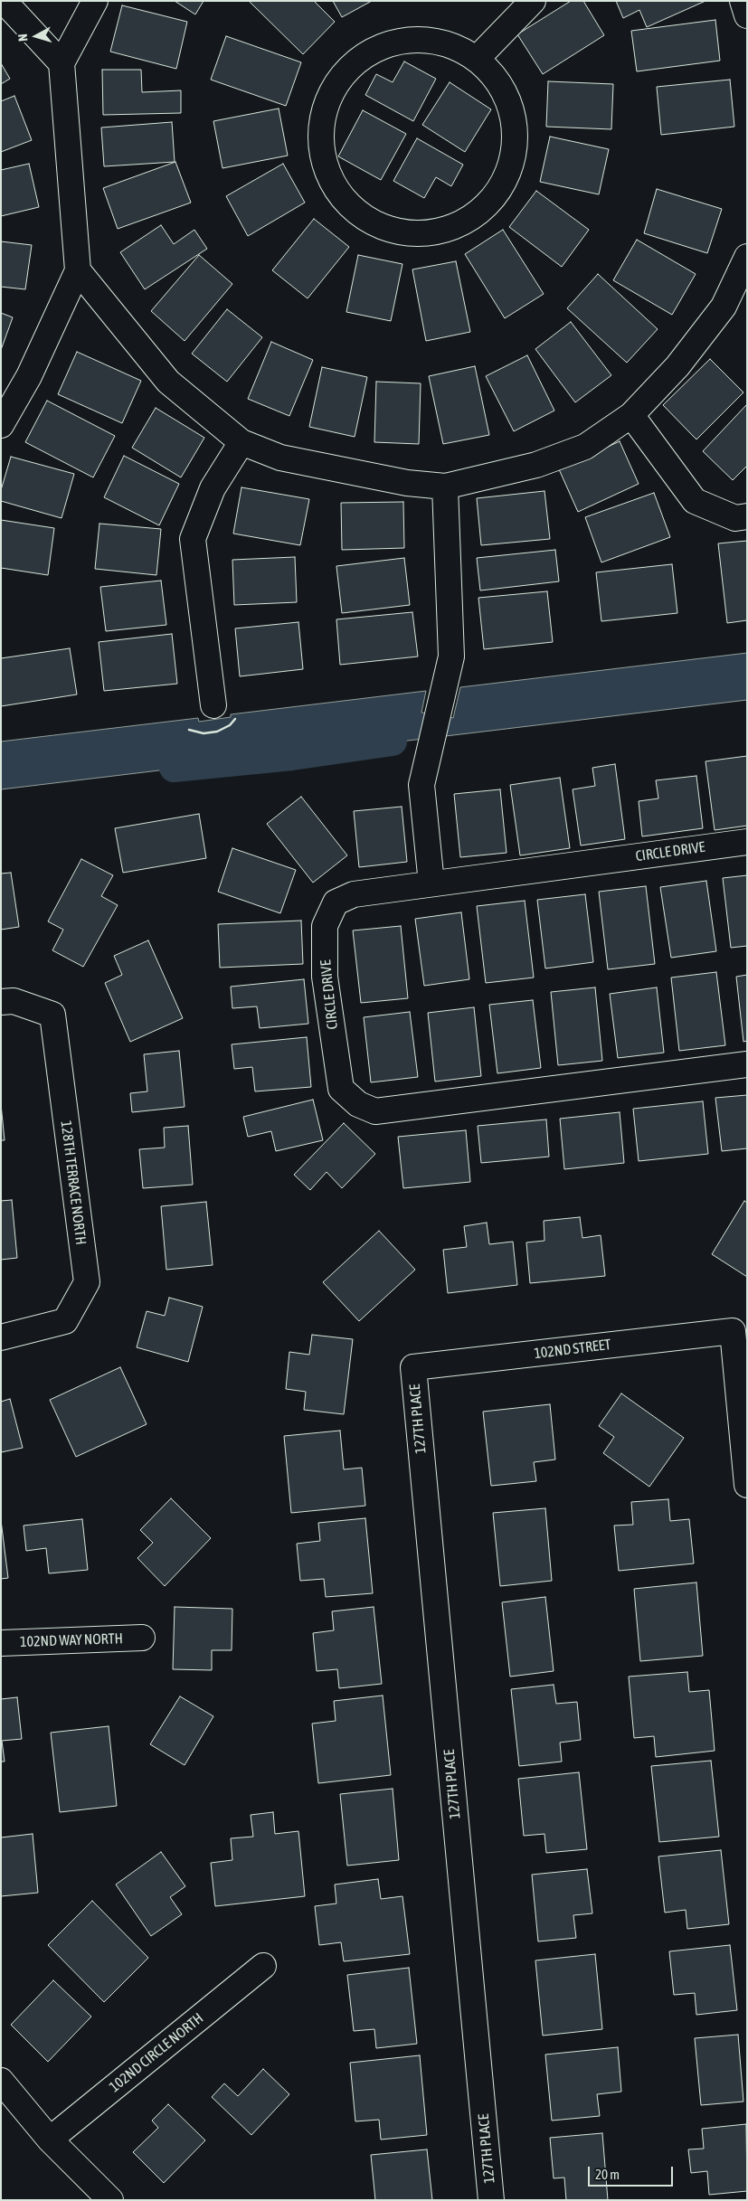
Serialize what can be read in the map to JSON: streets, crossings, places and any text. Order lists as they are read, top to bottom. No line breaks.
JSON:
{"streets":{"street":["CIRCLE DRIVE","128TH TERRACE NORTH","102ND STREET","127TH PLACE","102ND WAY NORTH","102ND CIRCLE NORTH"]},"crossings":[["102ND STREET","127TH PLACE"]],"scale_bar":"20 m","north":"left"}
